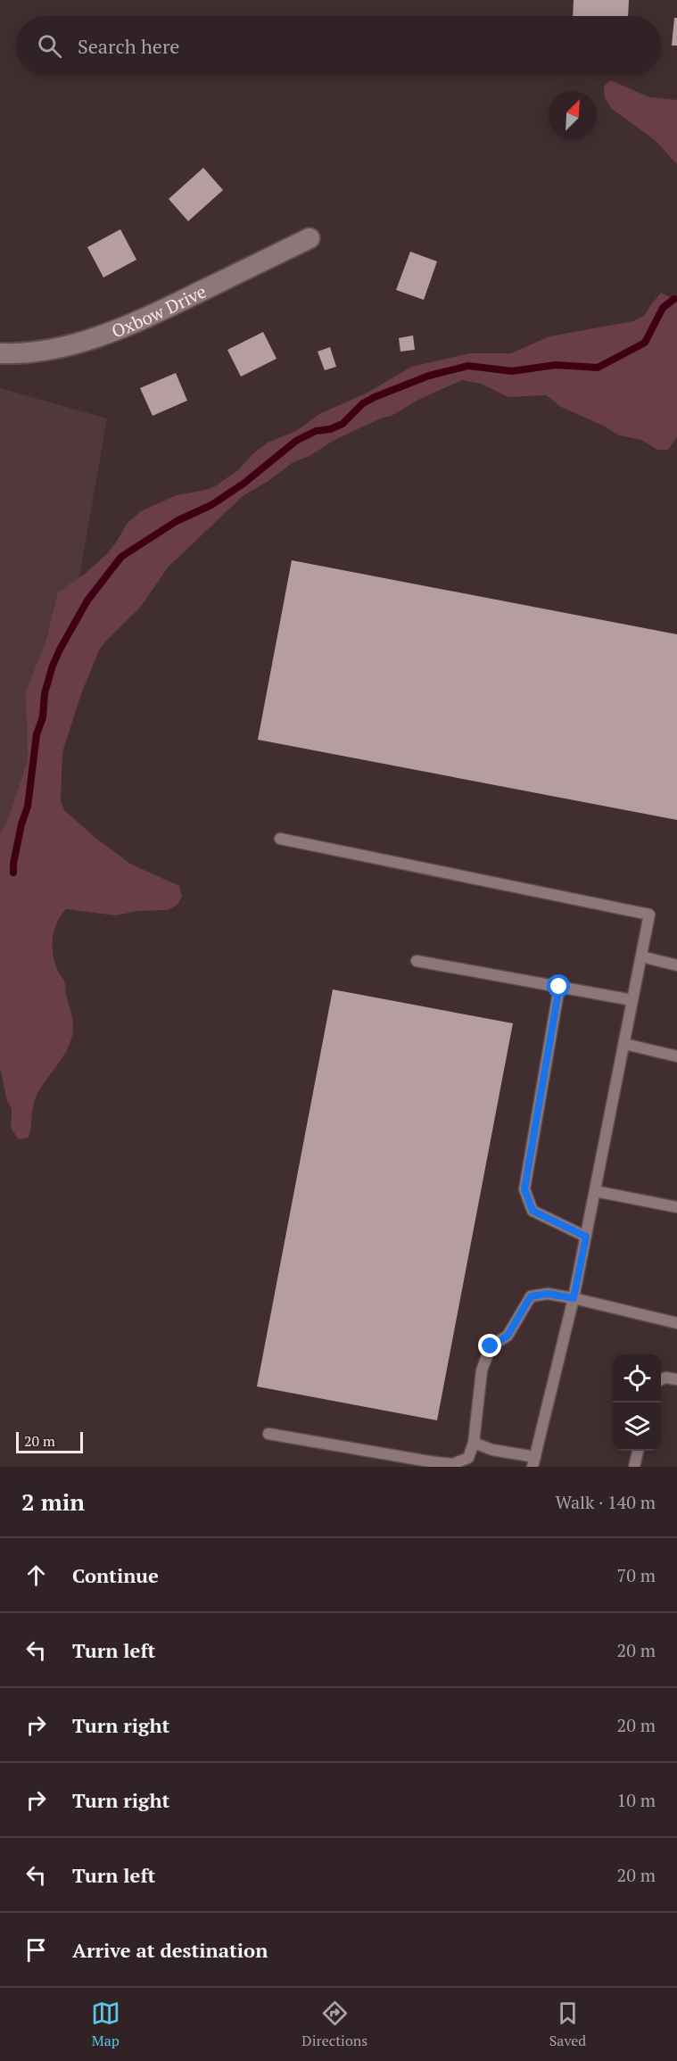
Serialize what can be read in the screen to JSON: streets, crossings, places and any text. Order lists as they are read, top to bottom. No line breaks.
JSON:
{"streets":{"street":["Oxbow Drive"]},"scale_bar":"20 m","north":"top right","page":{"search":"Search here","scale":"20 m","heading":["2 min","Walk · 140 m"],"list":[["Continue","70 m"],["Turn left","20 m"],["Turn right","20 m"],["Turn right","10 m"],["Turn left","20 m"],"Arrive at destination"],"nav":["Map","Directions","Saved"]}}
